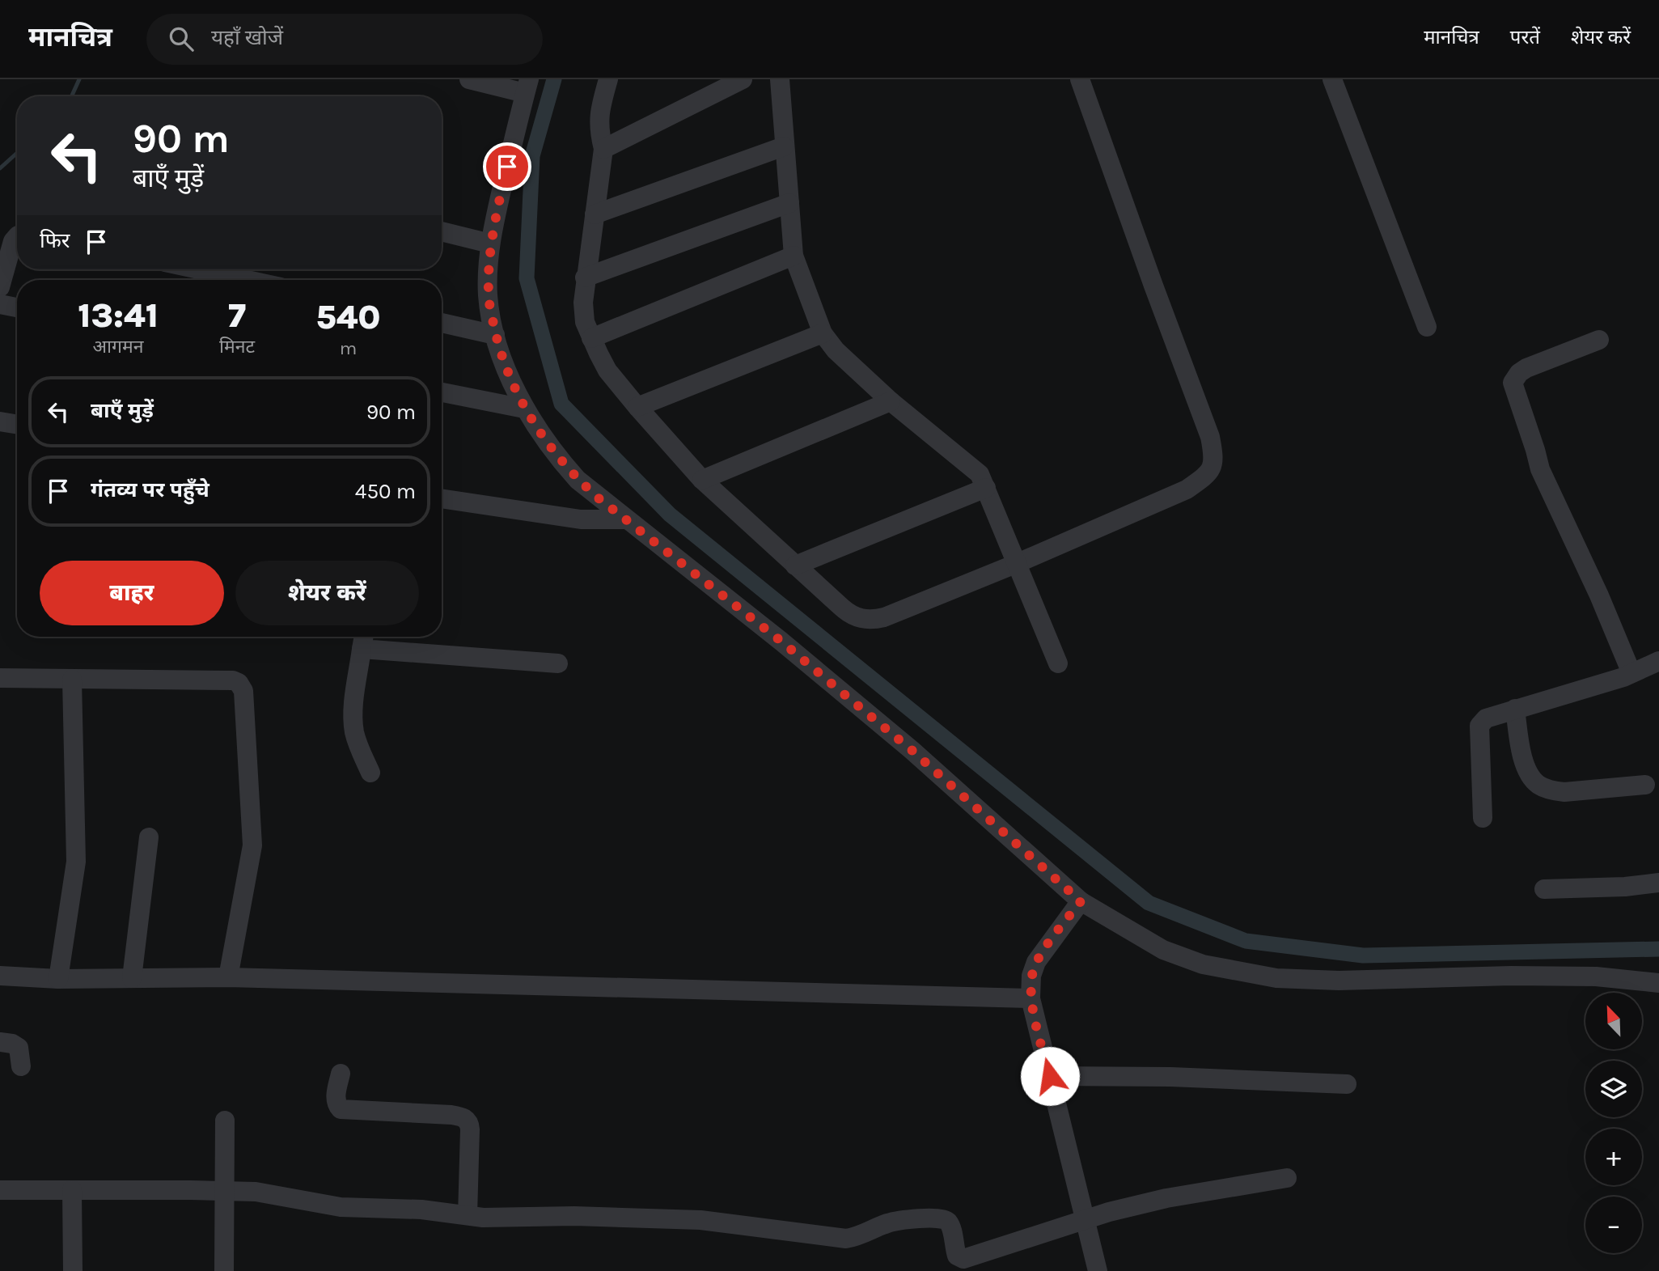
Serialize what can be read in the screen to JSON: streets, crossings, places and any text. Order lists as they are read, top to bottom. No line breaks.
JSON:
{"north":"top left","page":{"header":"मानचित्र","search":"यहाँ खोजें","nav":["मानचित्र","परतें","शेयर करें"],"turn":["90 m","बाएँ मुड़ें"],"then":"फिर","eta":["13:41","आगमन","7","मिनट","540","m"],"list":[{"name":"बाएँ मुड़ें","value":"90 m"},{"name":"गंतव्य पर पहुँचे","value":"450 m"}],"buttons":["बाहर","शेयर करें"],"map_buttons":["+","−"]}}
